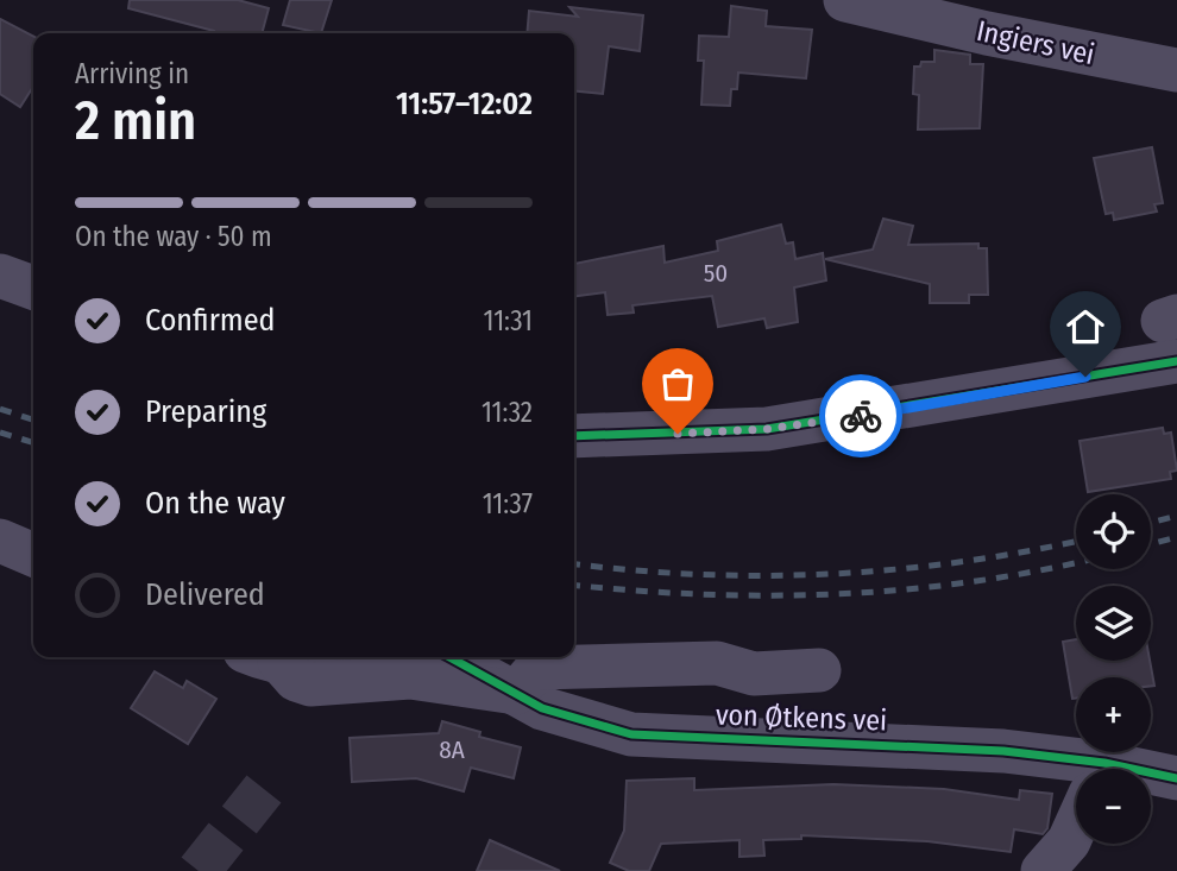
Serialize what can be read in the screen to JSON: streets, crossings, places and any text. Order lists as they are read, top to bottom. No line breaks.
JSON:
{"streets":{"street":["Ingiers vei","von Øtkens vei"]},"house_numbers":["50","8A"],"page":{"heading":["2 min","Arriving in","11:57–12:02"],"bar":"On the way · 50 m","list":[["Confirmed","11:31"],["Preparing","11:32"],["On the way","11:37"],"Delivered"],"map_buttons":["+","−"]}}
